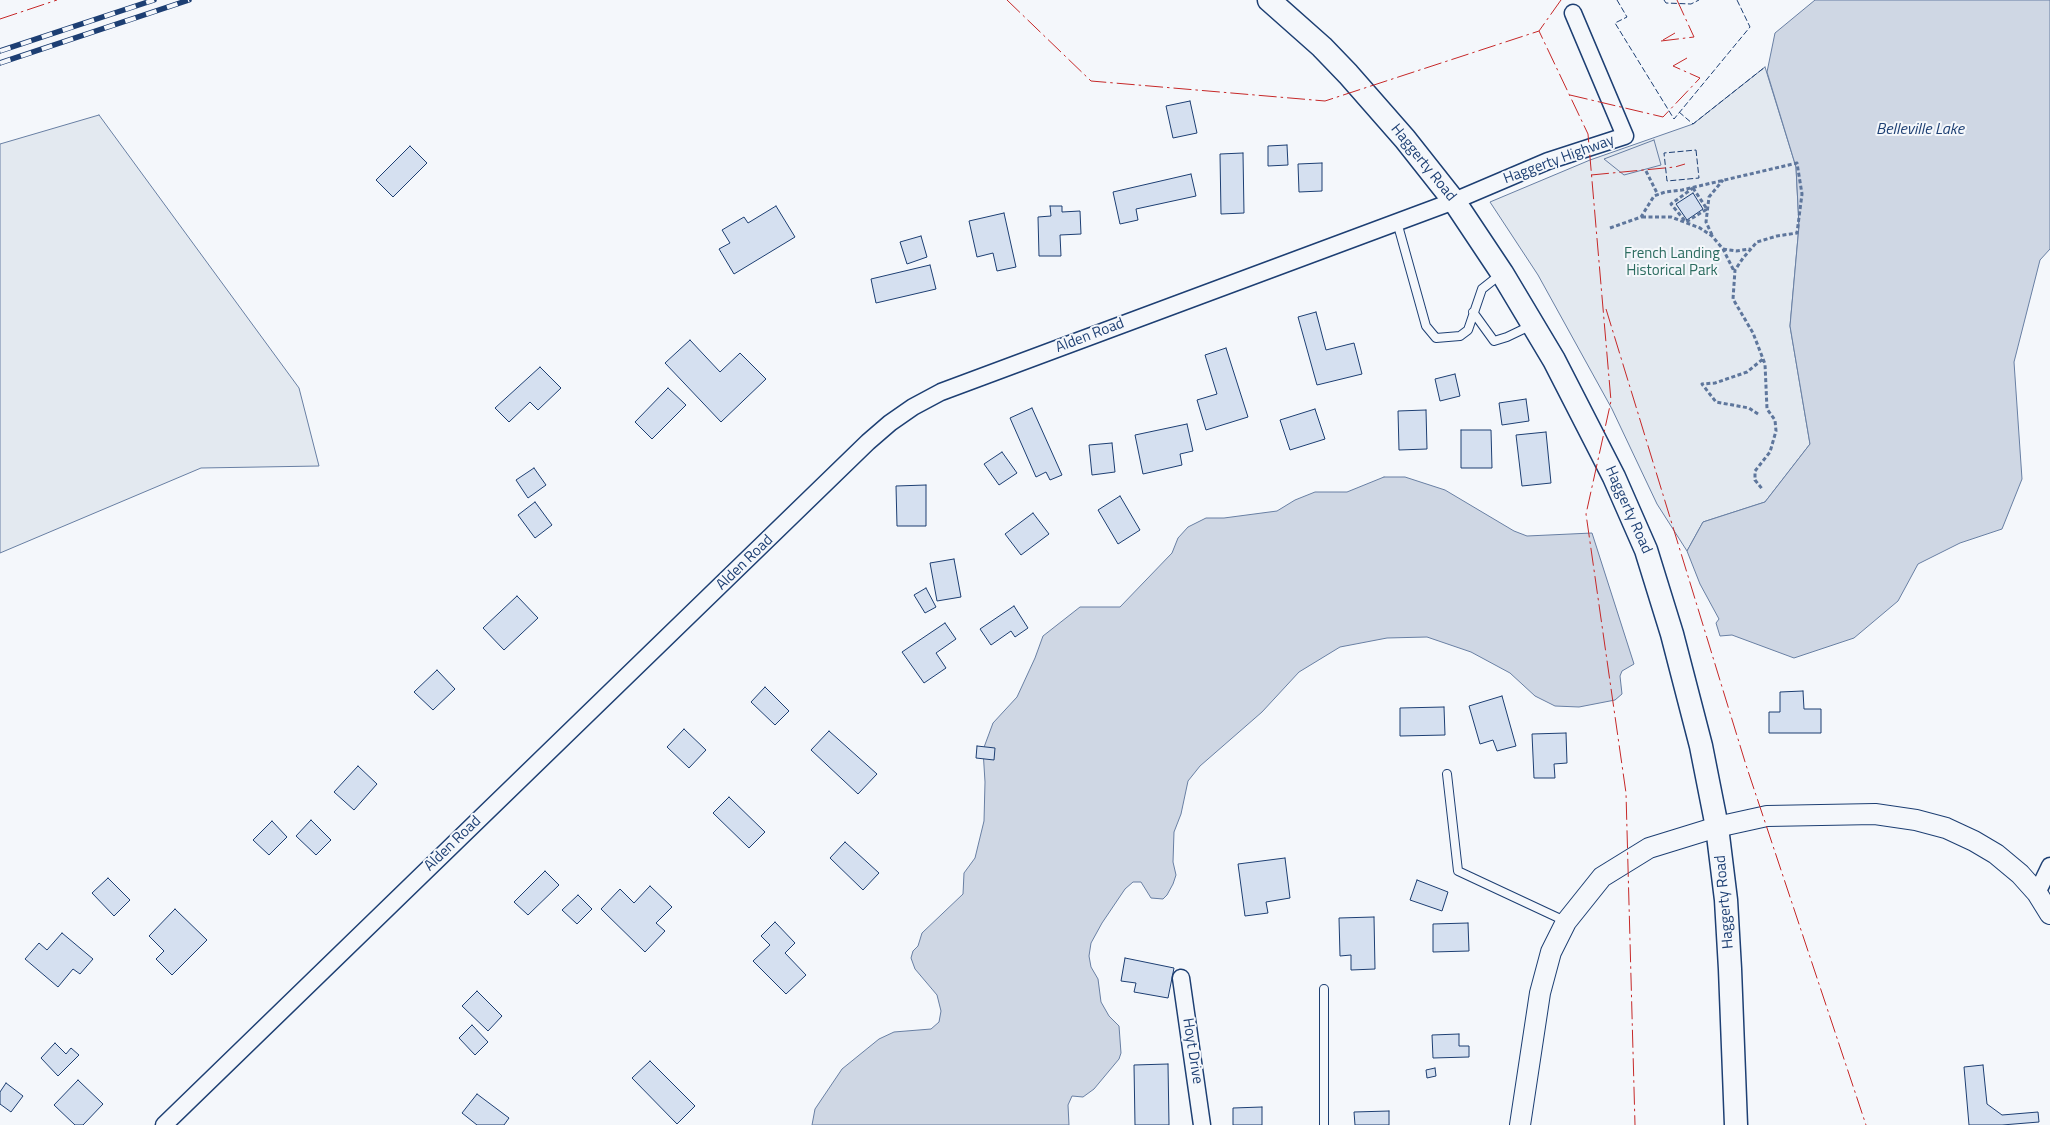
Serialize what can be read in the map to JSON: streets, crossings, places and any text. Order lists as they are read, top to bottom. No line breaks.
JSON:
{"streets":{"main road":["Haggerty Road"],"street":["Haggerty Highway","Alden Road","Hoyt Drive"]},"crossings":[["Haggerty Highway","Haggerty Road"],["Haggerty Highway","Alden Road"],["Haggerty Road","Alden Road"]],"water":["Belleville Lake"],"parks":["French Landing Historical Park"]}
